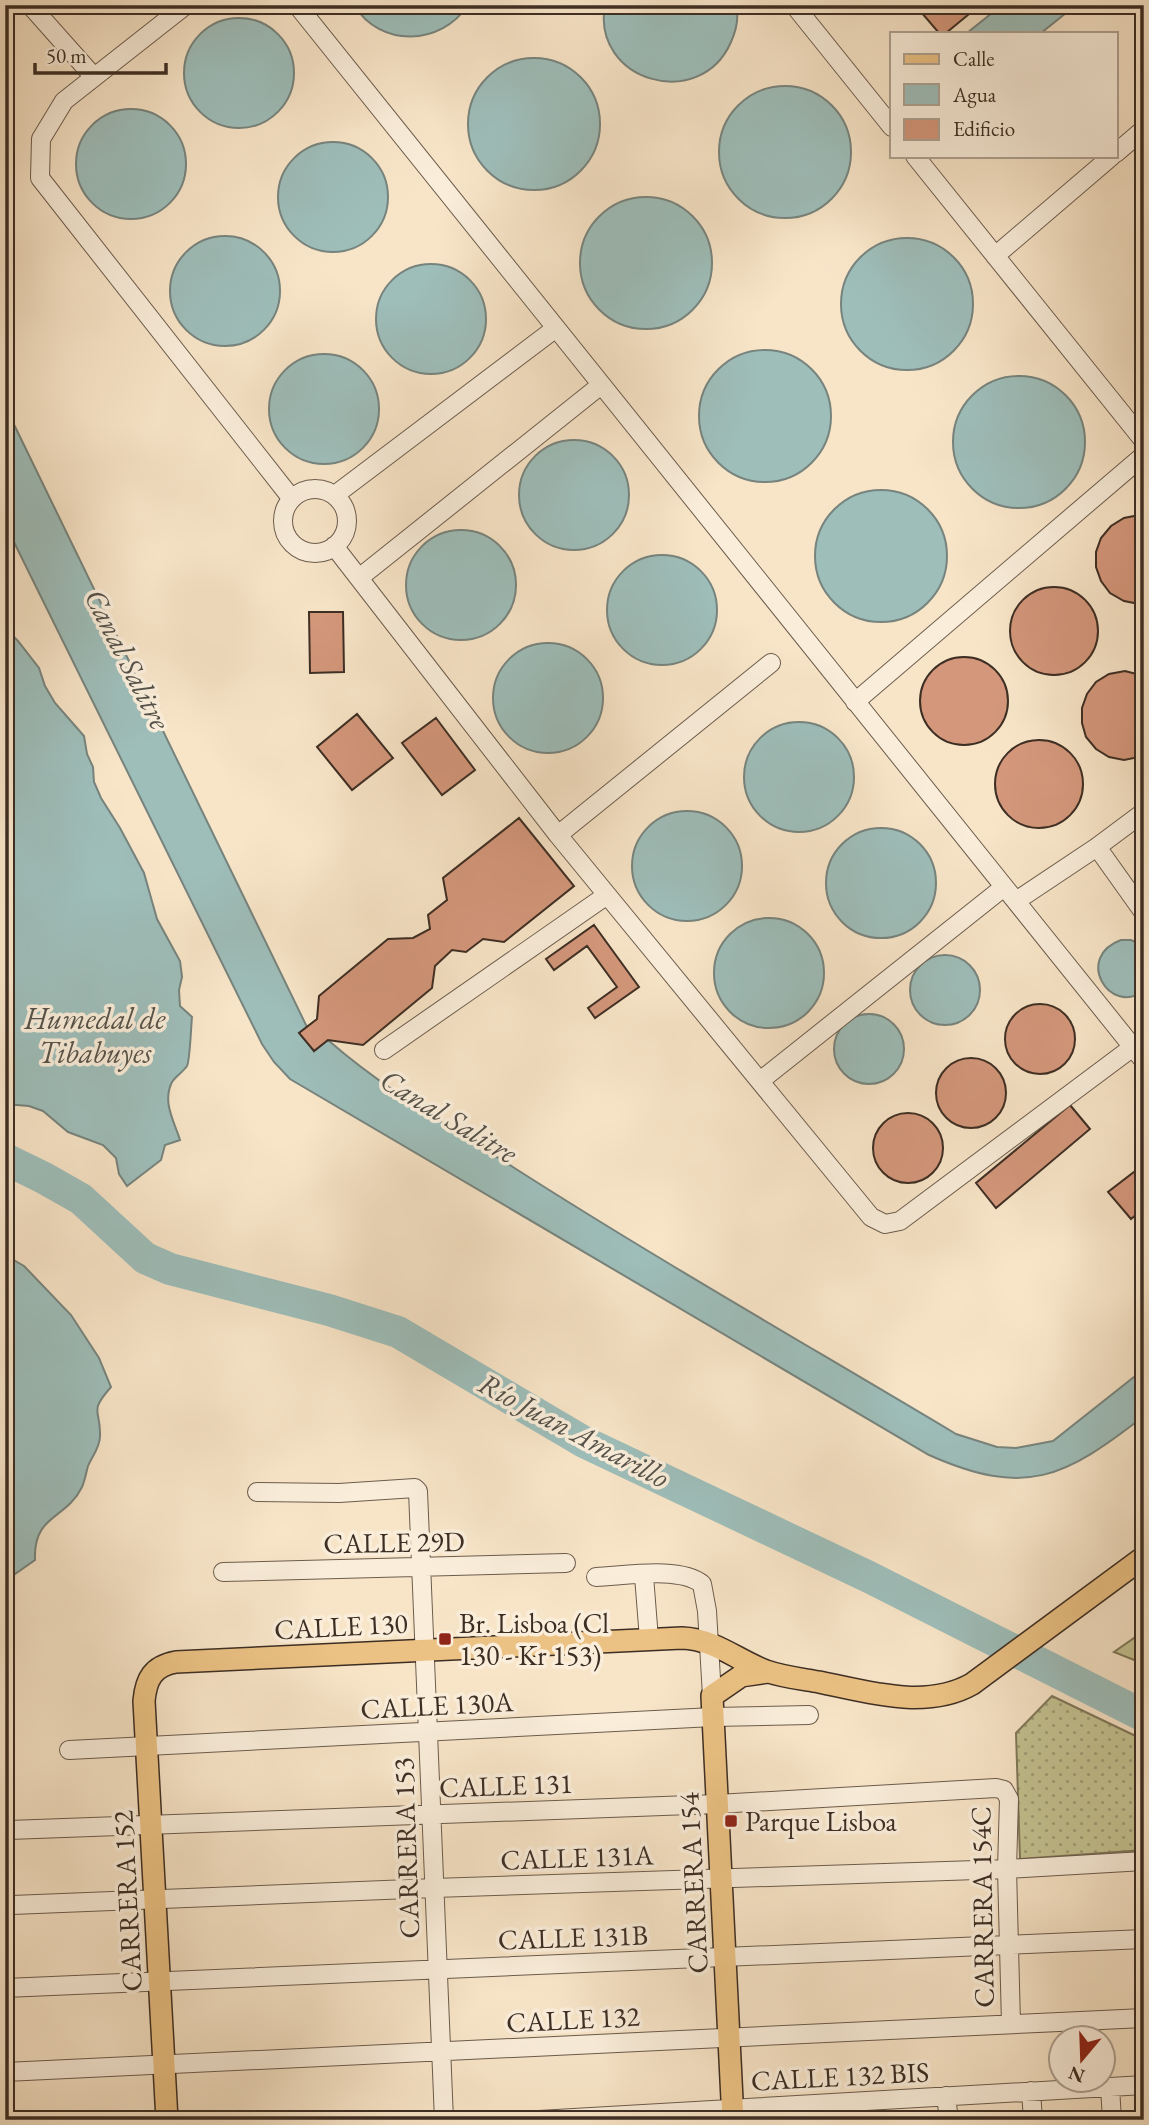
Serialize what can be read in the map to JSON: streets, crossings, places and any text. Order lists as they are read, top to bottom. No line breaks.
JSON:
{"streets":{"main road":["CALLE 130","CARRERA 154","CARRERA 152"],"street":["CALLE 29D","CALLE 130A","CALLE 131","CARRERA 153","CALLE 131A","CARRERA 154C","CALLE 131B","CALLE 132","CALLE 132 BIS"]},"crossings":[["CALLE 29D","CARRERA 153"],["CALLE 130","CARRERA 153"],["CALLE 130","CARRERA 154"],["CALLE 130","CARRERA 152"],["CALLE 130A","CARRERA 153"],["CALLE 130A","CARRERA 154"],["CALLE 130A","CARRERA 152"],["CALLE 131","CARRERA 153"],["CALLE 131","CARRERA 154"],["CALLE 131","CARRERA 152"],["CALLE 131","CARRERA 154C"],["CARRERA 153","CALLE 131A"],["CARRERA 153","CALLE 131B"],["CARRERA 153","CALLE 132"],["CALLE 131A","CARRERA 154"],["CALLE 131A","CARRERA 152"],["CALLE 131A","CARRERA 154C"],["CARRERA 154","CALLE 131B"],["CARRERA 154","CALLE 132"],["CARRERA 154","CALLE 132 BIS"],["CARRERA 152","CALLE 131B"],["CARRERA 152","CALLE 132"],["CARRERA 154C","CALLE 131B"],["CARRERA 154C","CALLE 132"]],"water":["Canal Salitre","Humedal de Tibabuyes","Río Juan Amarillo"],"places":{"transit":["Br. Lisboa (Cl 130 - Kr 153)","Parque Lisboa"]},"legend":["Calle","Agua","Edificio"],"scale_bar":"50 m","north":"bottom"}
